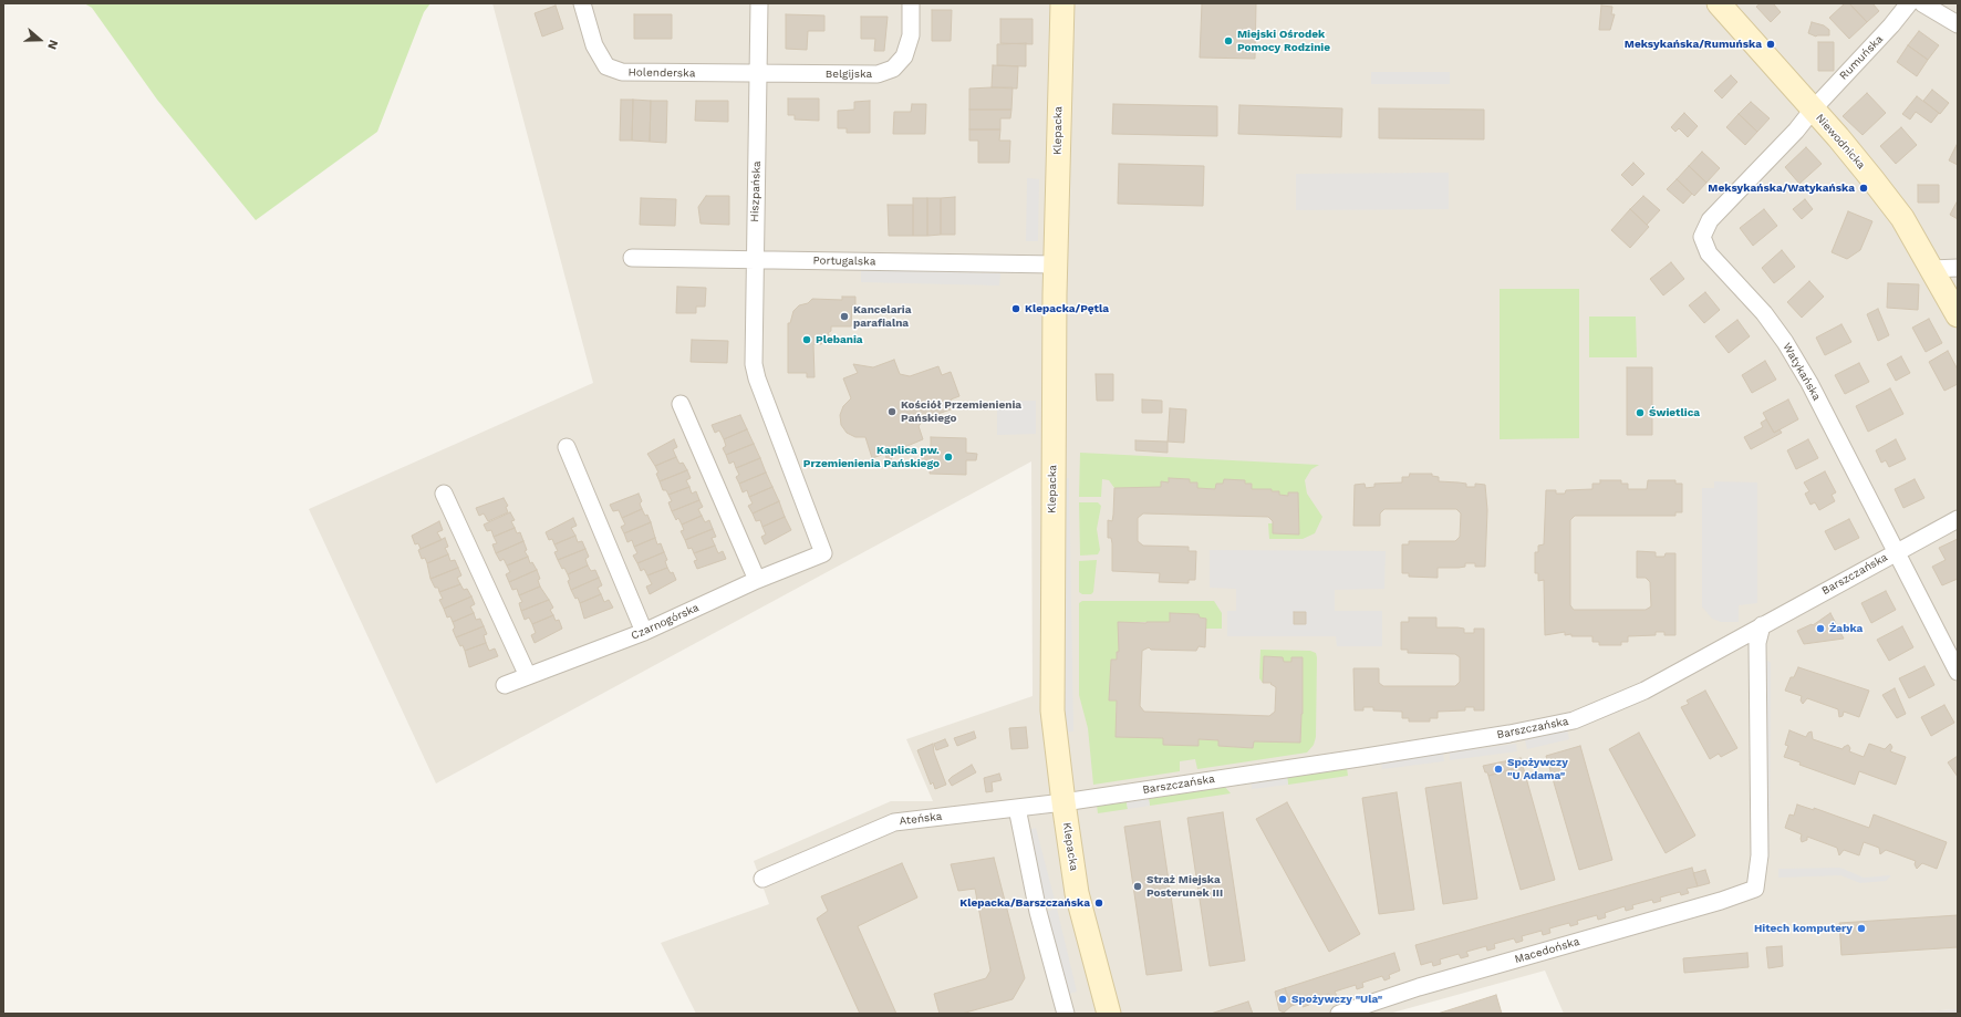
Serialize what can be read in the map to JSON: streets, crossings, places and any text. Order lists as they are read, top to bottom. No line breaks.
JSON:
{"streets":{"street":["Rumuńska","Holenderska","Belgijska","Klepacka","Niewodnicka","Hiszpańska","Portugalska","Watykańska","Barszczańska","Czarnogórska","Ateńska","Macedońska"]},"crossings":[["Rumuńska","Niewodnicka"],["Rumuńska","Watykańska"],["Holenderska","Belgijska"],["Holenderska","Hiszpańska"],["Belgijska","Hiszpańska"],["Klepacka","Portugalska"],["Klepacka","Barszczańska"],["Klepacka","Ateńska"],["Niewodnicka","Watykańska"],["Hiszpańska","Portugalska"],["Hiszpańska","Czarnogórska"],["Watykańska","Barszczańska"],["Barszczańska","Ateńska"],["Barszczańska","Macedońska"]],"places":["Miejski Ośrodek Pomocy Rodzinie","Meksykańska/Rumuńska","Meksykańska/Watykańska","Klepacka/Pętla","Kancelaria parafialna","Plebania","Kościół Przemienienia Pańskiego","Świetlica","Kaplica pw. Przemienienia Pańskiego","Żabka","Spożywczy \"U Adama\"","Straż Miejska Posterunek III","Klepacka/Barszczańska","Hitech komputery","Spożywczy \"Ula\""],"north":"right"}
